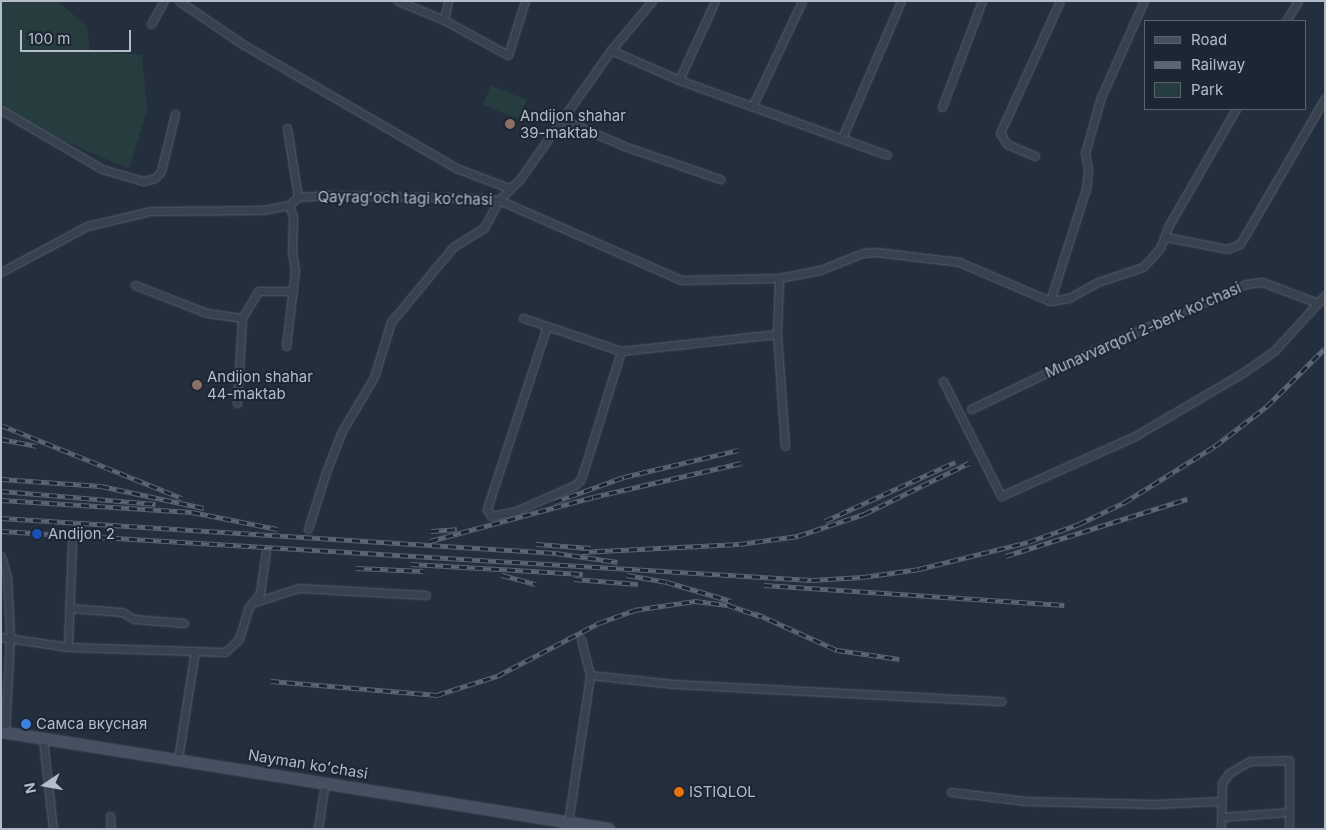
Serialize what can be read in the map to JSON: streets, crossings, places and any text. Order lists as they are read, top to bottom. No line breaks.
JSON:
{"streets":{"main road":["Nayman koʻchasi"],"street":["Qayragʻoch tagi koʻchasi","Munavvarqori 2-berk koʻchasi"]},"places":["Andijon shahar 39-maktab","Andijon shahar 44-maktab","Andijon 2","Самса вкусная","ISTIQLOL"],"legend":["Road","Railway","Park"],"scale_bar":"100 m","north":"left"}
